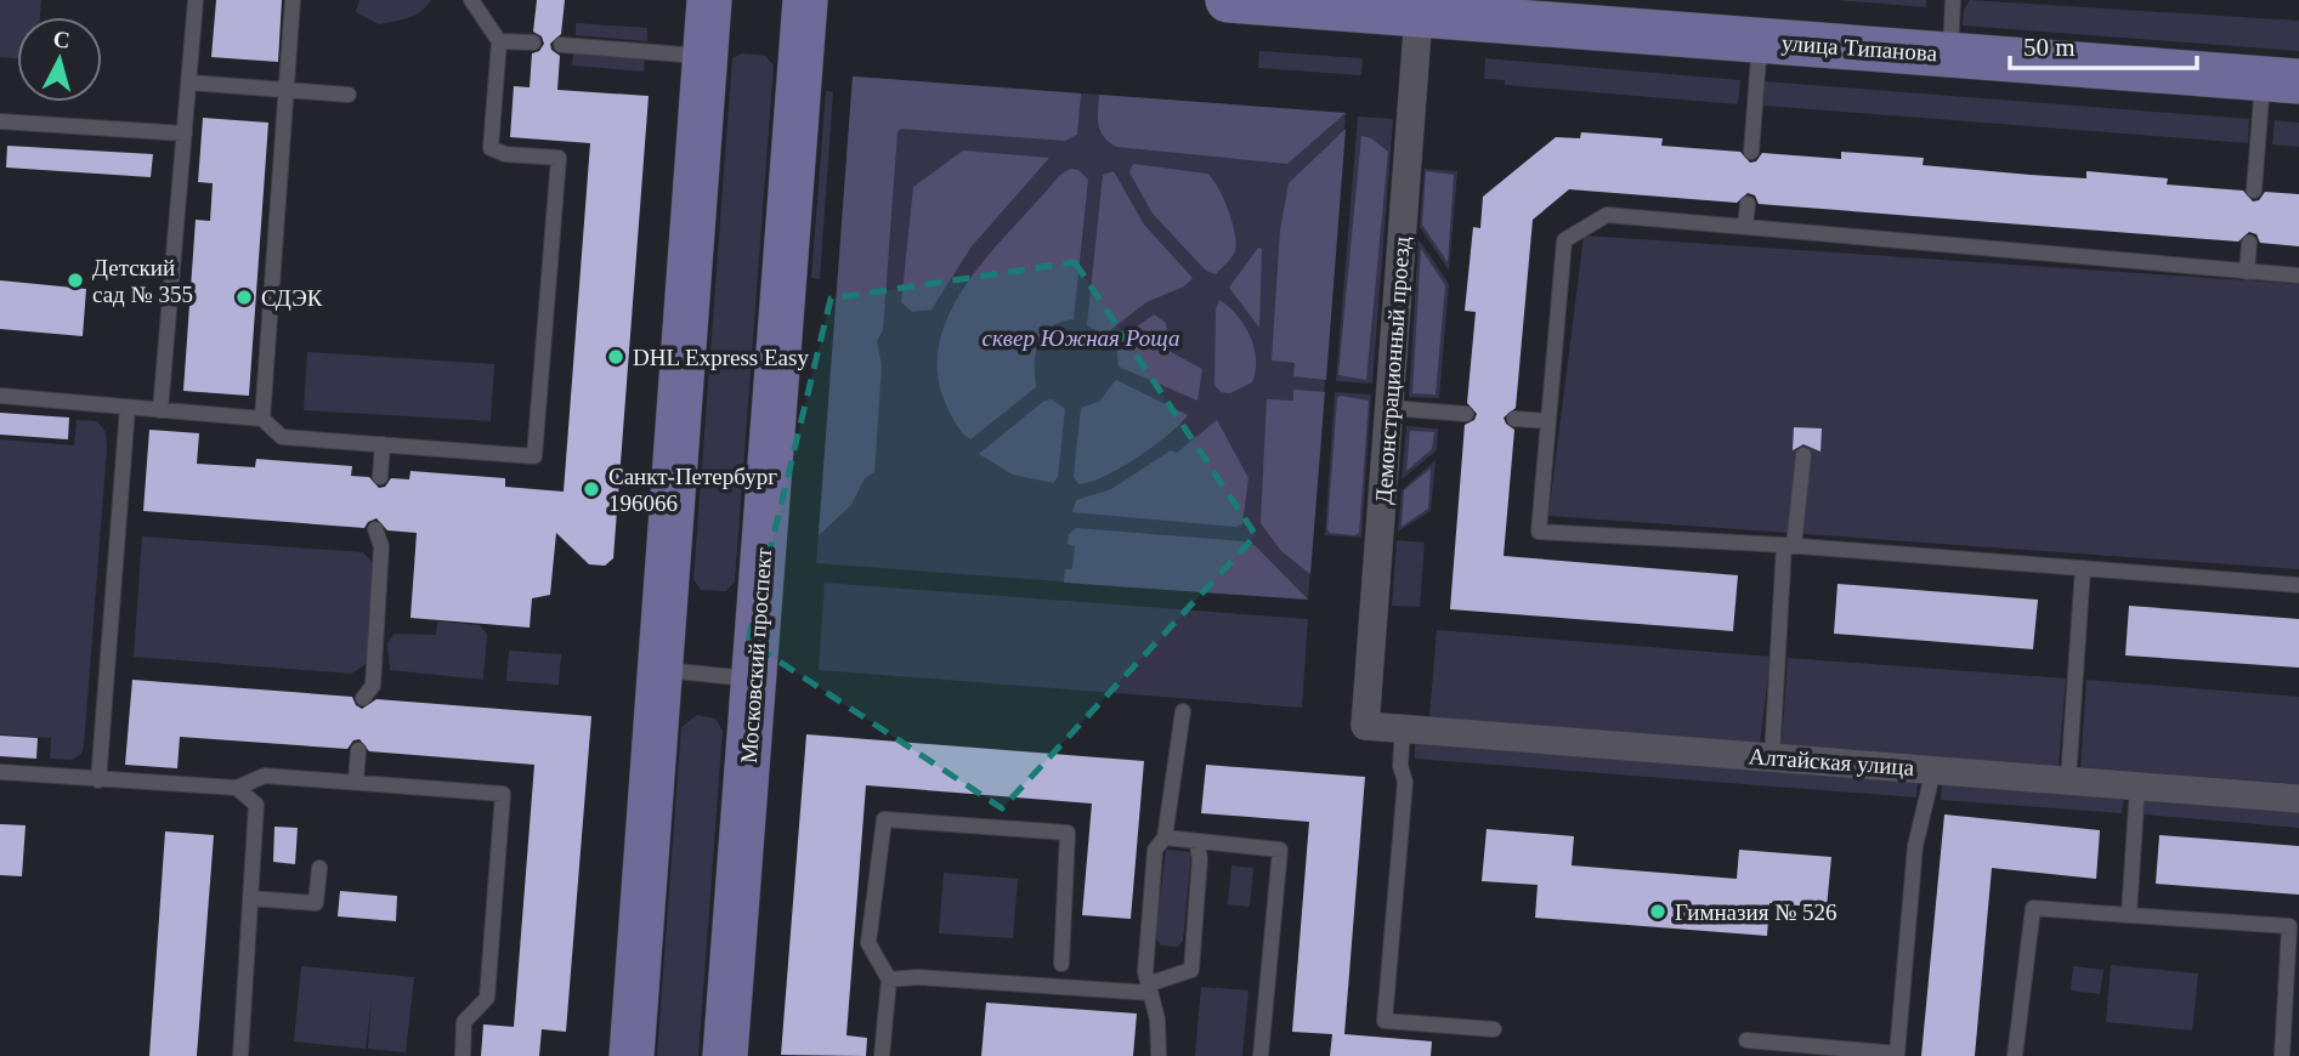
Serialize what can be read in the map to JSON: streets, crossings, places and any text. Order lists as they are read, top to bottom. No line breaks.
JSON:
{"streets":{"main road":["улица Типанова","Московский проспект"],"street":["Демонстрационный проезд","Алтайская улица"]},"crossings":[["улица Типанова","Демонстрационный проезд"],["Демонстрационный проезд","Алтайская улица"]],"parks":["сквер Южная Роща"],"places":["Детский сад № 355","СДЭК","DHL Express Easy","Санкт-Петербург 196066","Гимназия № 526"],"scale_bar":"50 m","north":"top"}
